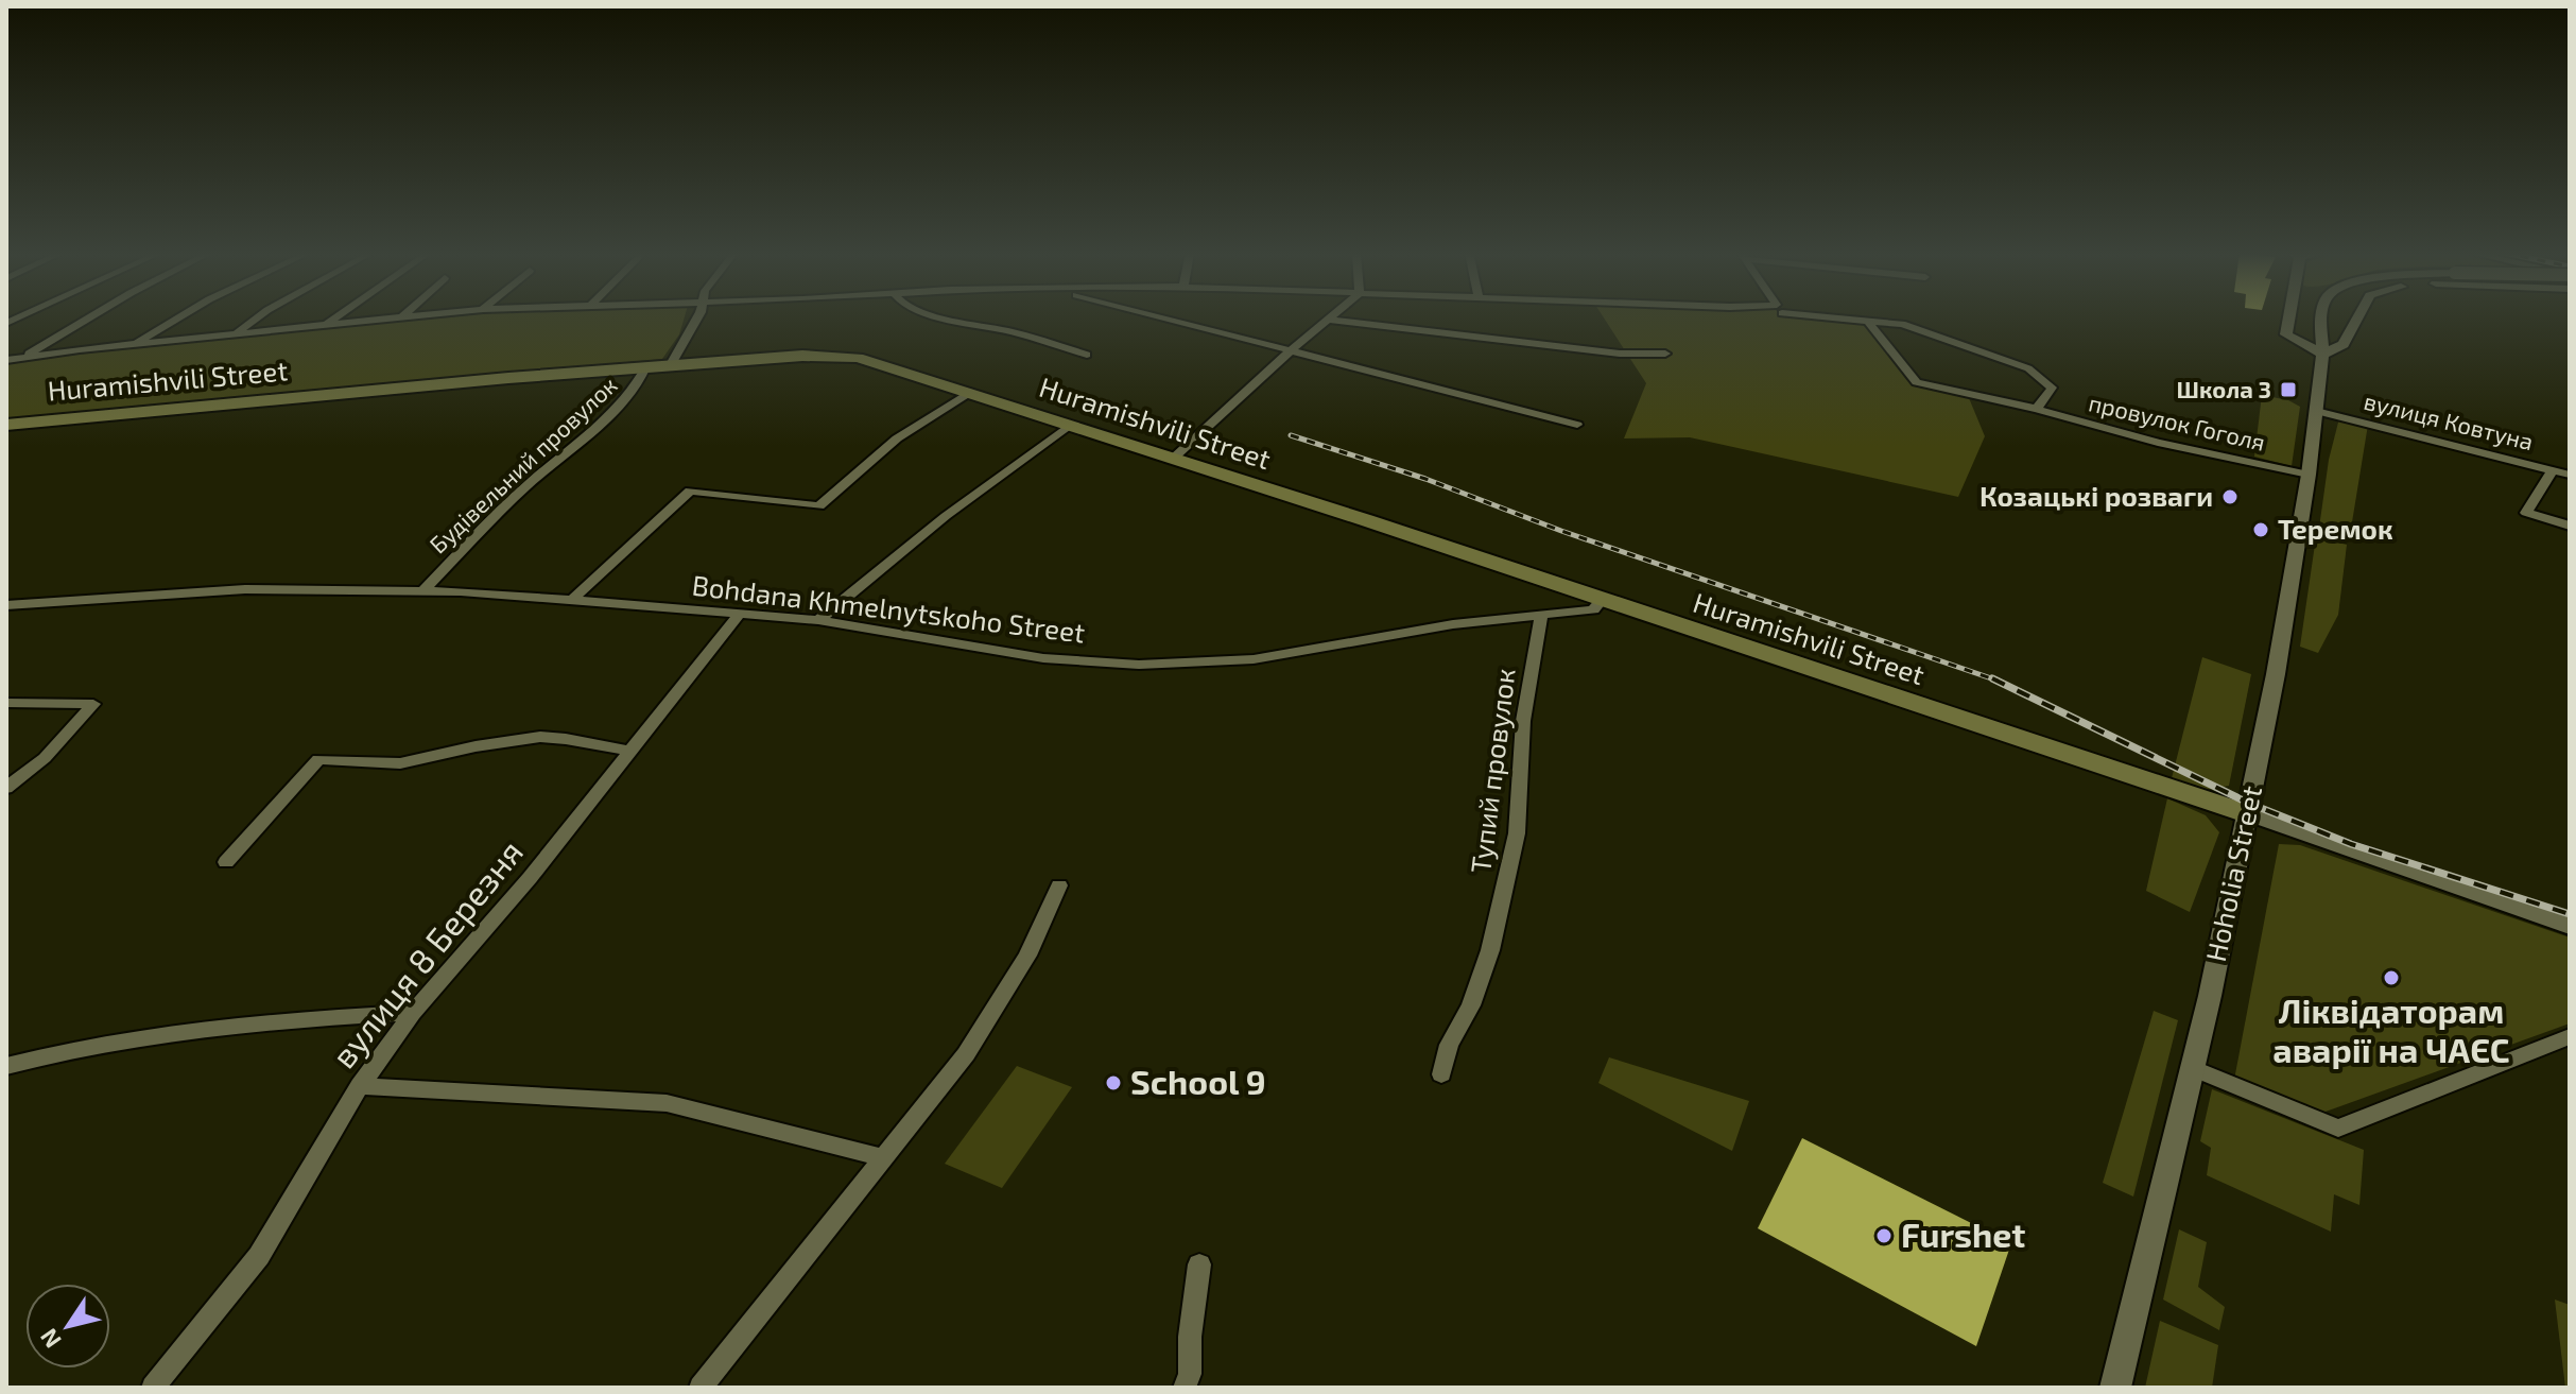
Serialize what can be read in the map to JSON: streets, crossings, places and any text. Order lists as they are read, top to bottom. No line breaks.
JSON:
{"streets":{"main road":["Huramishvili Street"],"street":["вулиця Ковтуна","провулок Гоголя","Будівельний провулок","Bohdana Khmelnytskoho Street","Тупий провулок","Hoholia Street","вулиця 8 Березня"]},"crossings":[["Huramishvili Street","Будівельний провулок"],["Huramishvili Street","Bohdana Khmelnytskoho Street"],["Huramishvili Street","Hoholia Street"],["вулиця Ковтуна","Hoholia Street"],["провулок Гоголя","Hoholia Street"],["Будівельний провулок","Bohdana Khmelnytskoho Street"],["Bohdana Khmelnytskoho Street","Тупий провулок"],["Bohdana Khmelnytskoho Street","вулиця 8 Березня"]],"places":{"transit":["Школа 3"],"other":["Козацькі розваги","Теремок","Ліквідаторам аварії на ЧАЄС","School 9","Furshet"]},"north":"bottom left"}
